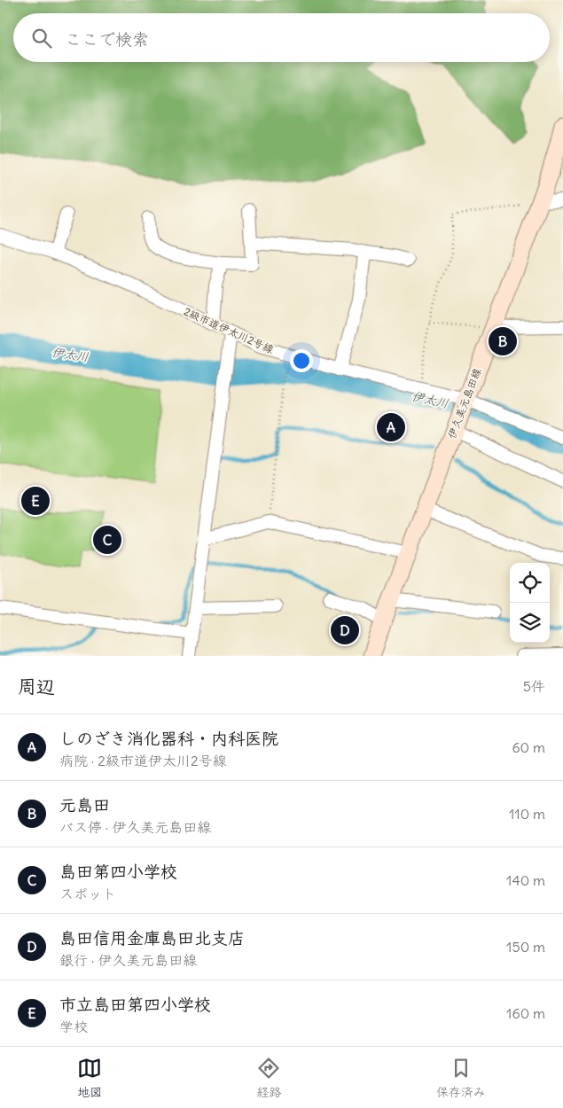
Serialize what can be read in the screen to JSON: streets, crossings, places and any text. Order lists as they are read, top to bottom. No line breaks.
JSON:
{"streets":{"main road":["伊久美元島田線"],"street":["2級市道伊太川2号線"]},"crossings":[["2級市道伊太川2号線","伊久美元島田線"]],"water":["伊太川"],"page":{"search":"ここで検索","pins":["B","A","E","C","D"],"heading":["周辺","5件"],"list":[{"mark":"A","name":"しのざき消化器科・内科医院","note":"病院 · 2級市道伊太川2号線","value":"60 m"},{"mark":"B","name":"元島田","note":"バス停 · 伊久美元島田線","value":"110 m"},{"mark":"C","name":"島田第四小学校","note":"スポット","value":"140 m"},{"mark":"D","name":"島田信用金庫島田北支店","note":"銀行 · 伊久美元島田線","value":"150 m"},{"mark":"E","name":"市立島田第四小学校","note":"学校","value":"160 m"}],"nav":["地図","経路","保存済み"]}}
